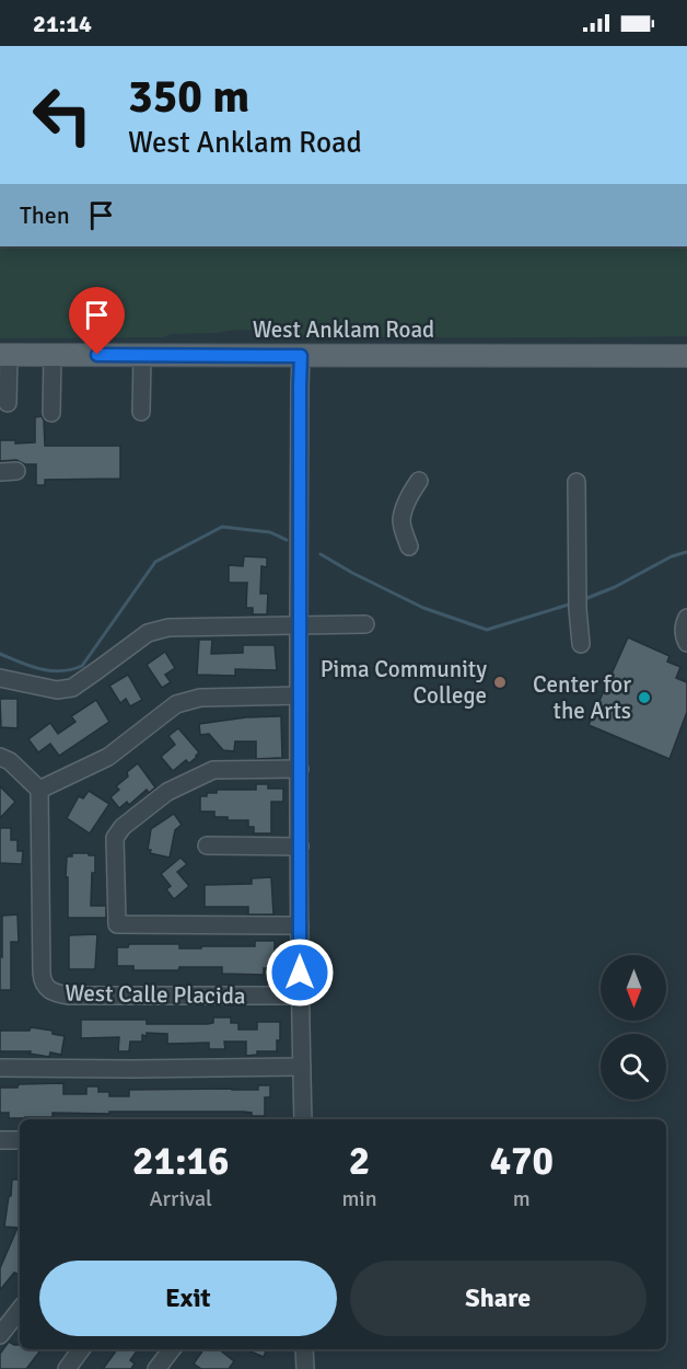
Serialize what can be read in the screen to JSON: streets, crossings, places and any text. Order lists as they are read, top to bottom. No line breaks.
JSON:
{"streets":{"main road":["West Anklam Road"],"street":["West Calle Placida"]},"places":["Pima Community College","Center for the Arts"],"north":"bottom","page":{"status":"21:14","turn":["350 m","West Anklam Road"],"then":"Then","eta":["21:16","Arrival","2","min","470","m"],"buttons":["Exit","Share"]}}
